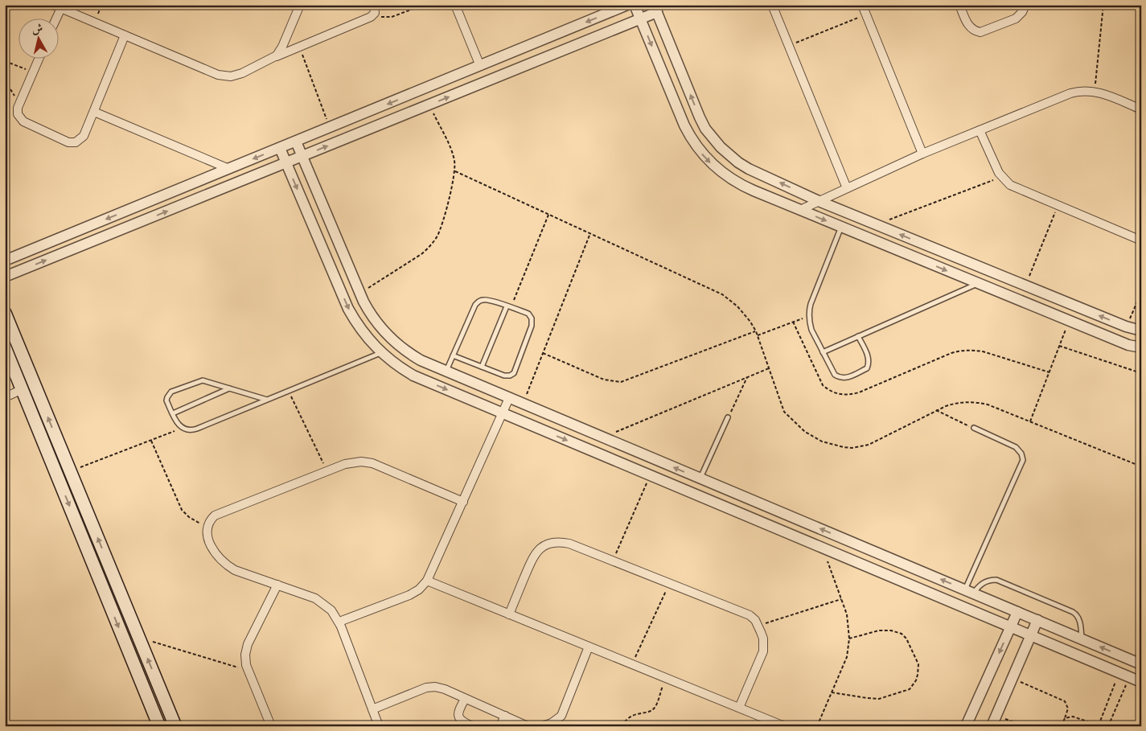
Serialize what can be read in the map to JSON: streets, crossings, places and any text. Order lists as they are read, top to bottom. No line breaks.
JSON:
{"north":"top"}
